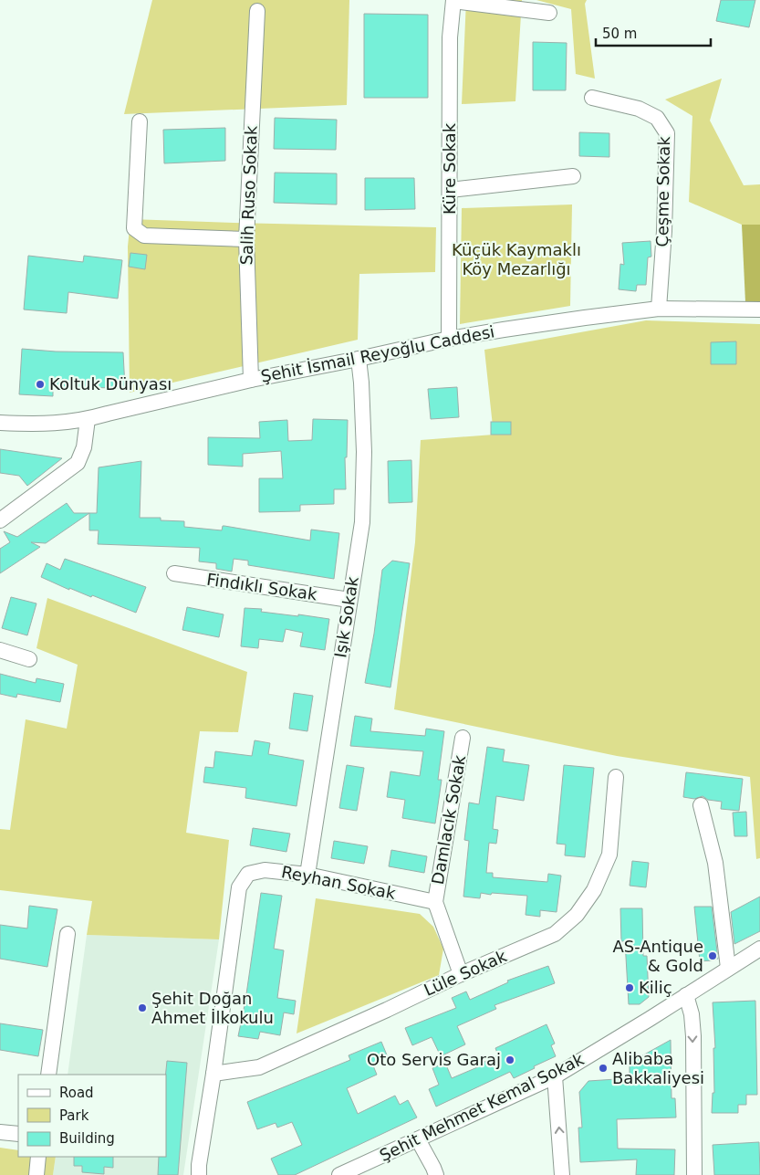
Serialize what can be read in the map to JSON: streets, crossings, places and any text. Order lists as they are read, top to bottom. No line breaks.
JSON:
{"streets":{"street":["Küre Sokak","Çeşme Sokak","Salih Ruso Sokak","Şehit İsmail Reyoğlu Caddesi","Findıklı Sokak","Işık Sokak","Damlacık Sokak","Reyhan Sokak","Lüle Sokak","Şehit Mehmet Kemal Sokak"]},"crossings":[["Küre Sokak","Şehit İsmail Reyoğlu Caddesi"],["Çeşme Sokak","Şehit İsmail Reyoğlu Caddesi"],["Salih Ruso Sokak","Şehit İsmail Reyoğlu Caddesi"],["Şehit İsmail Reyoğlu Caddesi","Işık Sokak"],["Findıklı Sokak","Işık Sokak"],["Işık Sokak","Reyhan Sokak"],["Damlacık Sokak","Reyhan Sokak"],["Reyhan Sokak","Lüle Sokak"]],"parks":["Küçük Kaymaklı Köy Mezarlığı"],"places":["Koltuk Dünyası","AS-Antique & Gold","Kiliç","Şehit Doğan Ahmet İlkokulu","Oto Servis Garaj","Alibaba Bakkaliyesi"],"legend":["Road","Park","Building"],"scale_bar":"50 m"}
